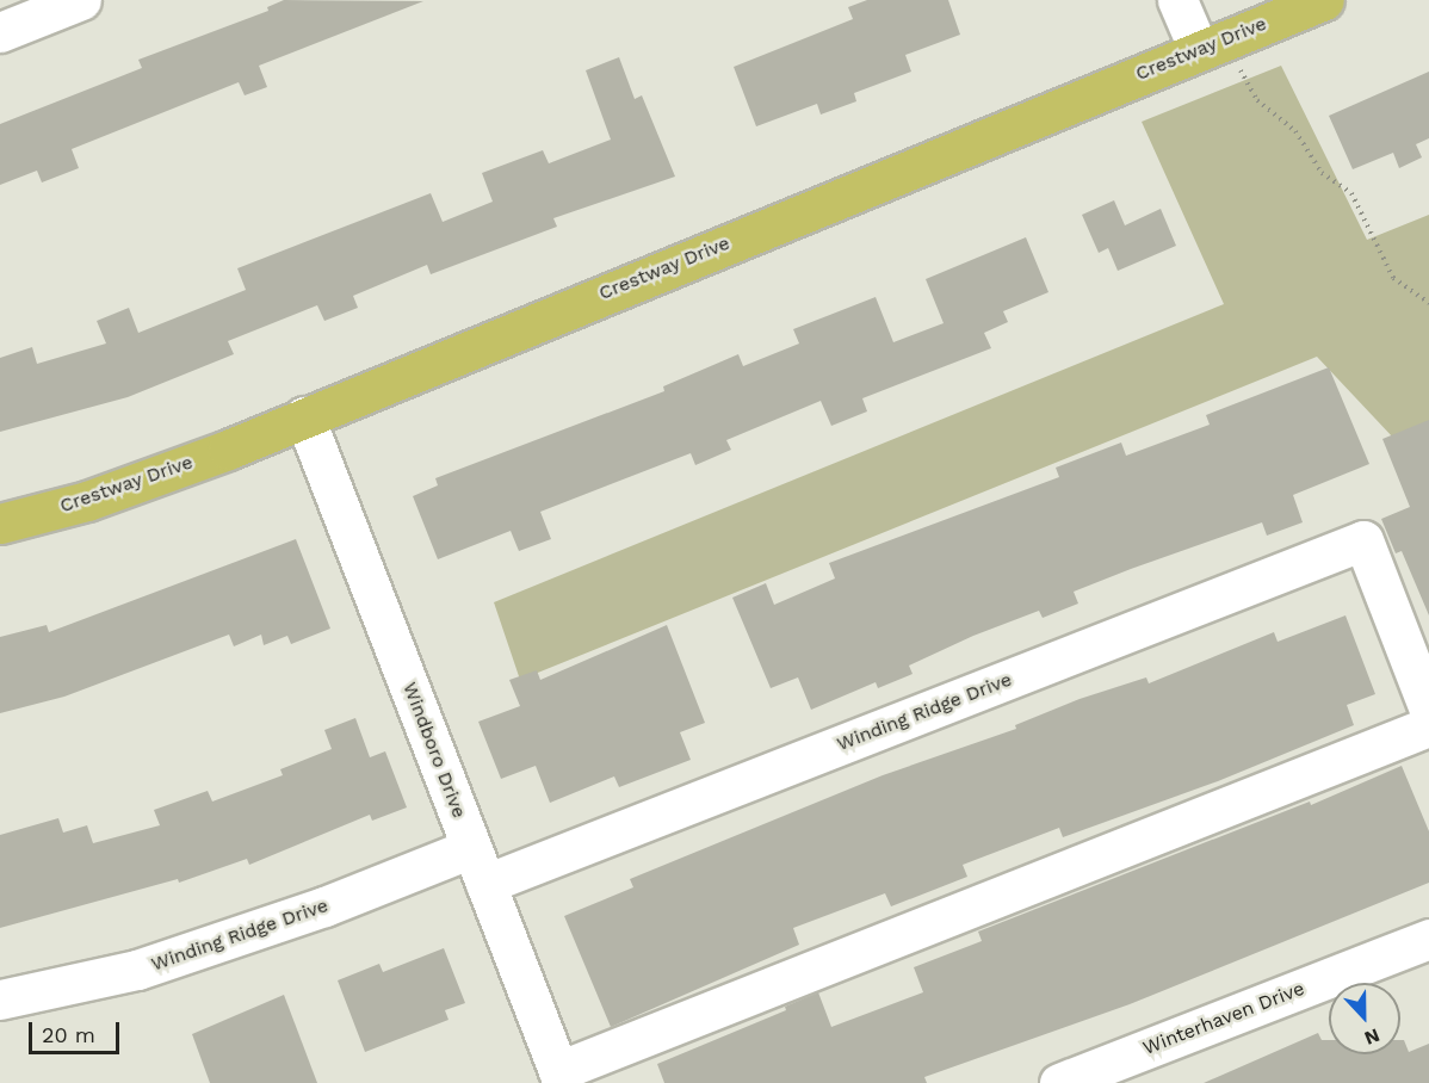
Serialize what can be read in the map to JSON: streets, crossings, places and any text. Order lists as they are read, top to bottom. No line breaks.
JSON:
{"streets":{"main road":["Crestway Drive"],"street":["Winding Ridge Drive","Windboro Drive","Winterhaven Drive"]},"crossings":[["Crestway Drive","Windboro Drive"],["Winding Ridge Drive","Windboro Drive"]],"scale_bar":"20 m","north":"bottom"}
